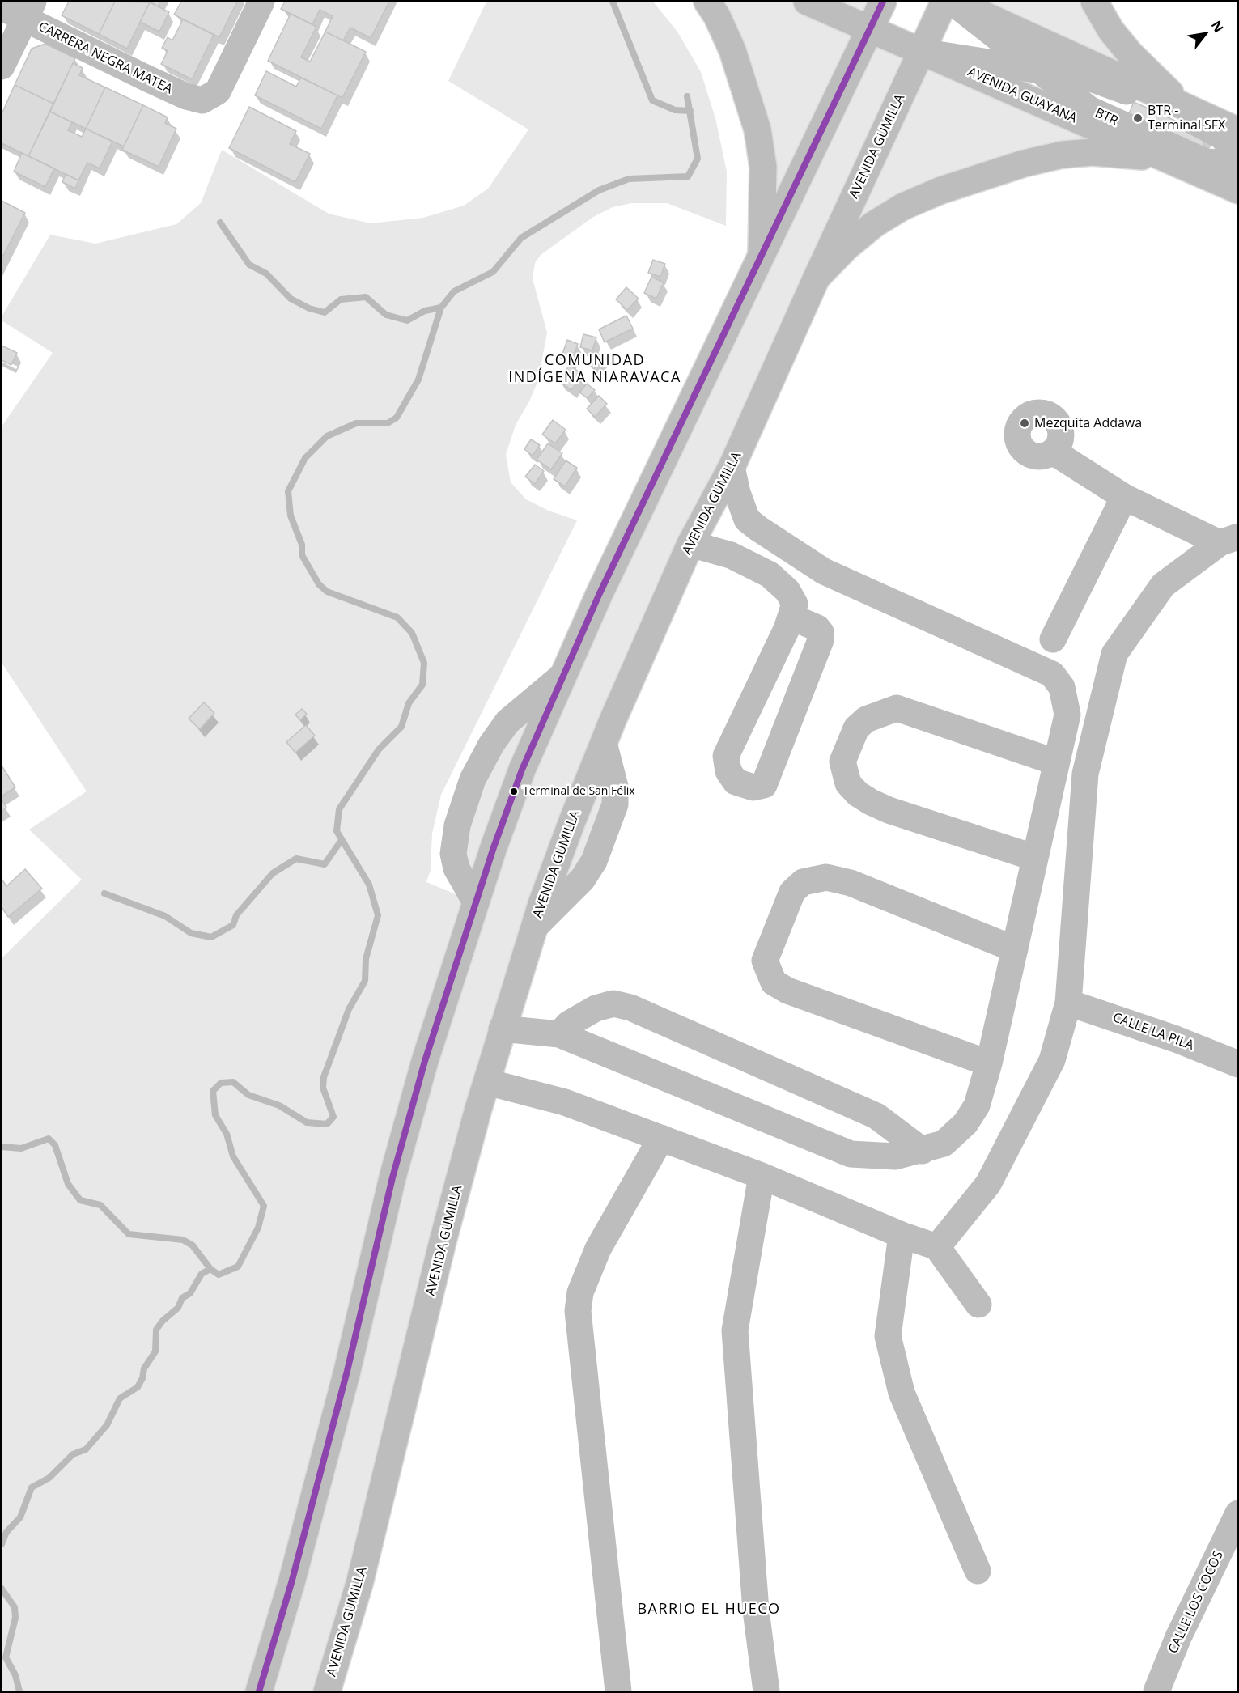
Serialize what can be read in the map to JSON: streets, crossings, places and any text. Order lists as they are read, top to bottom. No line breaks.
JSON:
{"streets":{"main road":["CARRERA NEGRA MATEA","AVENIDA GUAYANA","BTR","AVENIDA GUMILLA","CALLE LA PILA","CALLE LOS COCOS"]},"crossings":[["AVENIDA GUAYANA","BTR"],["AVENIDA GUAYANA","AVENIDA GUMILLA"],["BTR","AVENIDA GUMILLA"]],"districts":["COMUNIDAD INDÍGENA NIARAVACA","BARRIO EL HUECO"],"places":["BTR - Terminal SFX","Mezquita Addawa","Terminal de San Félix"],"north":"top right"}
